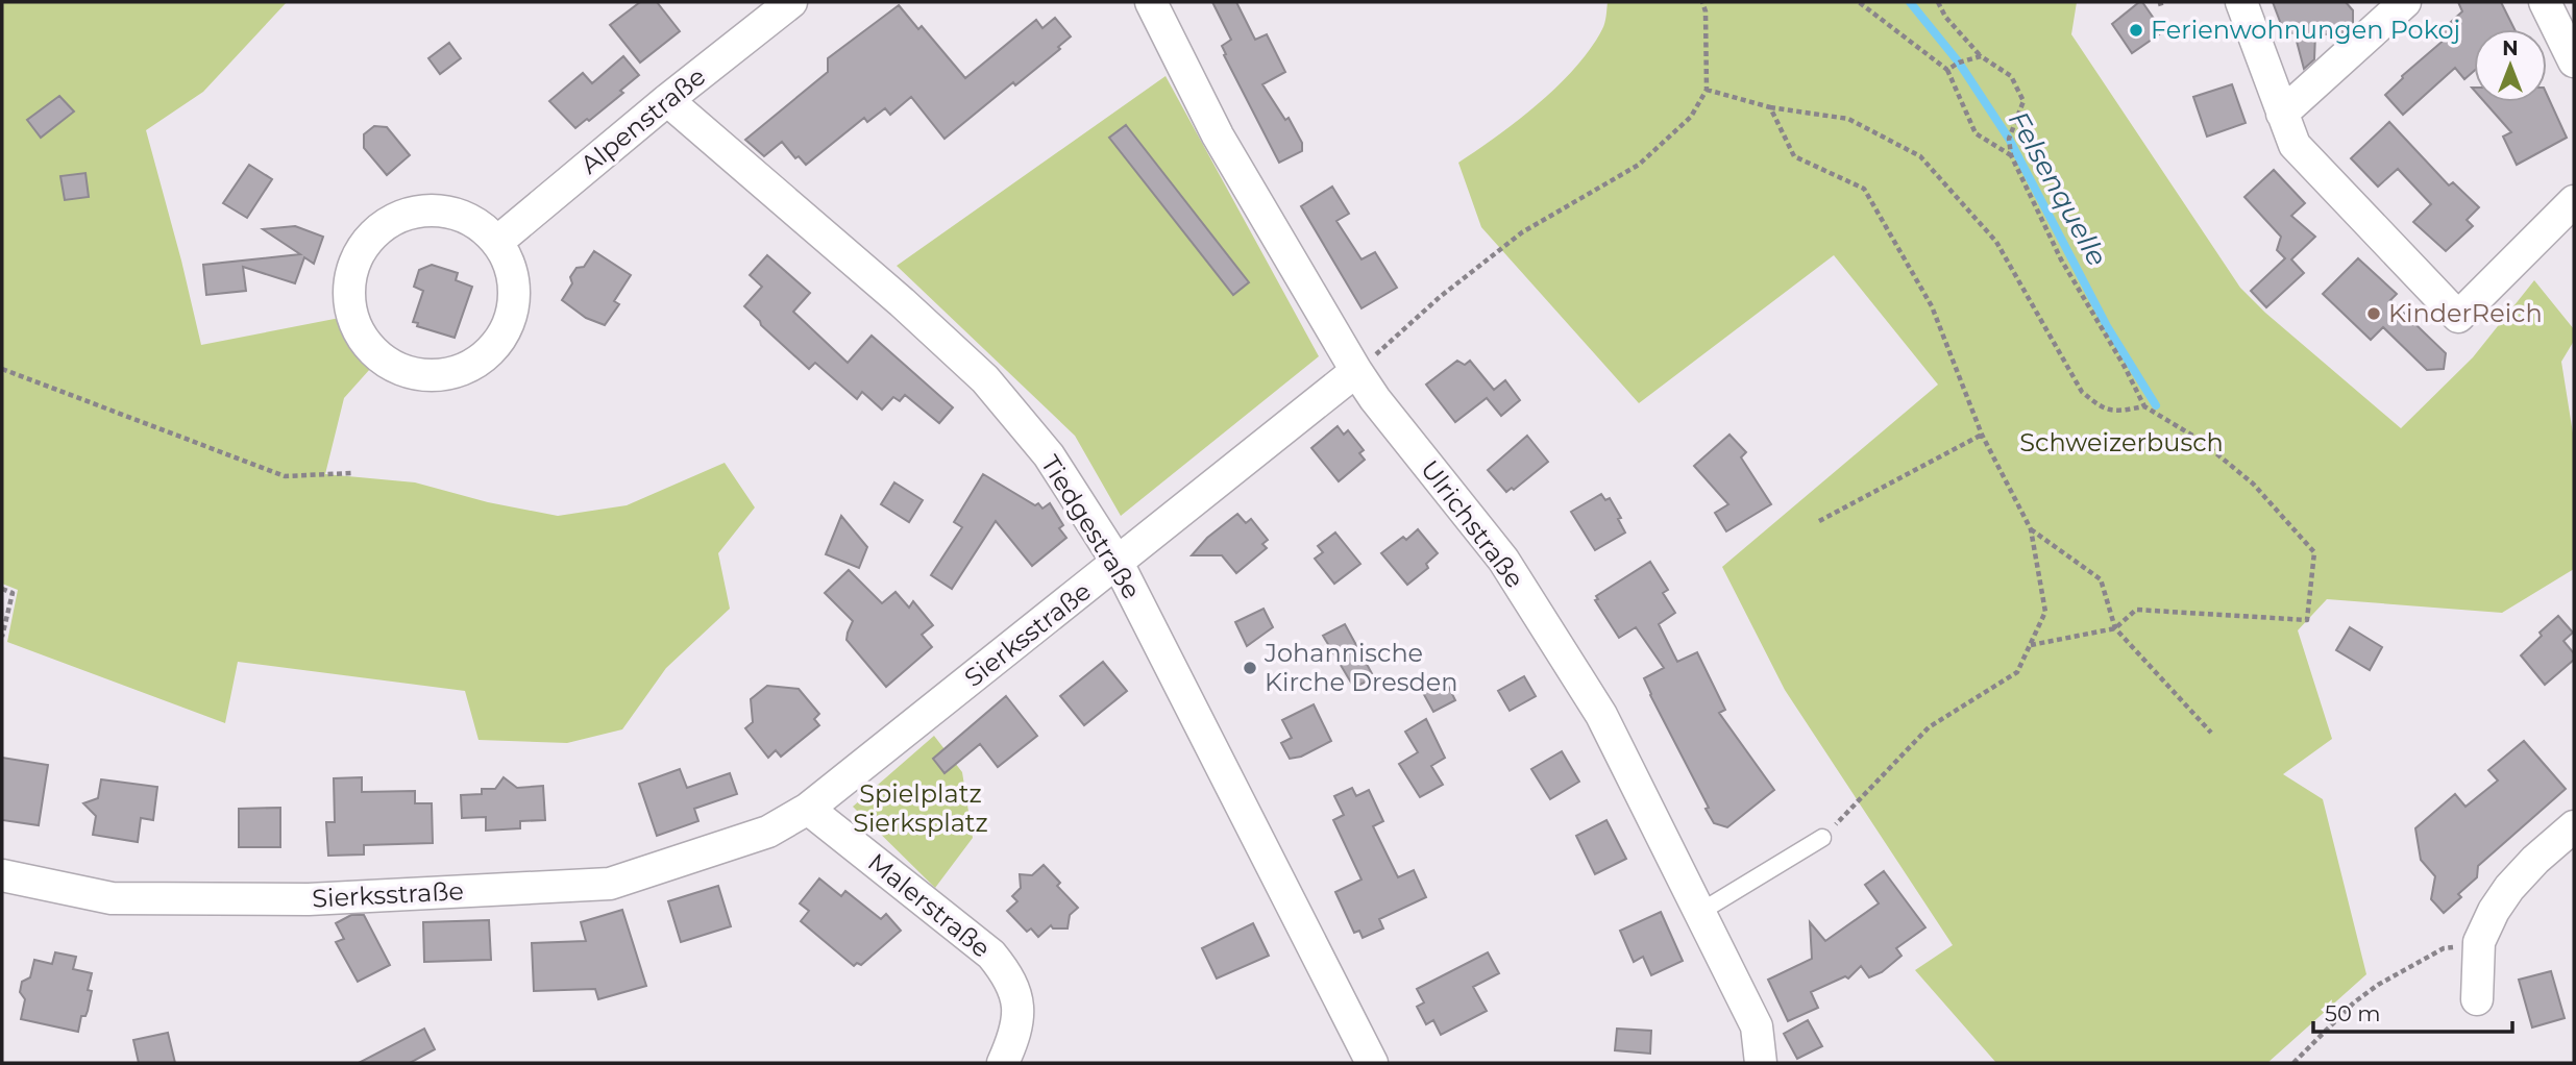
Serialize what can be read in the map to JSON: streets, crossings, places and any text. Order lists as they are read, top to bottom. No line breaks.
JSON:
{"streets":{"street":["Alpenstraße","Ulrichstraße","Tiedgestraße","Sierksstraße","Malerstraße"]},"crossings":[["Alpenstraße","Tiedgestraße"],["Ulrichstraße","Sierksstraße"],["Tiedgestraße","Sierksstraße"],["Sierksstraße","Malerstraße"]],"water":["Felsenquelle"],"parks":["Schweizerbusch","Spielplatz Sierksplatz"],"places":["Ferienwohnungen Pokoj","KinderReich","Johannische Kirche Dresden"],"scale_bar":"50 m","north":"top"}
